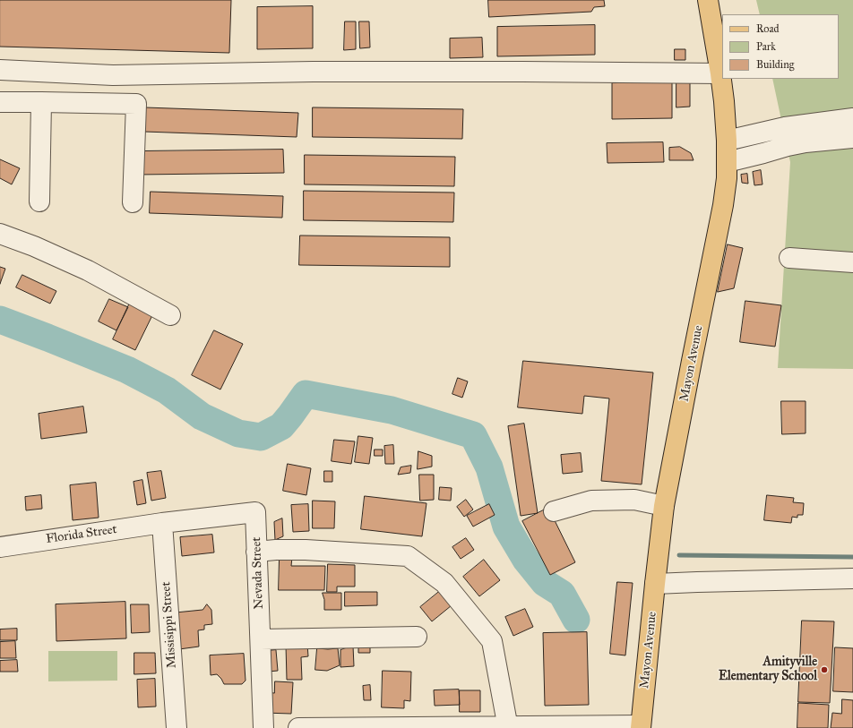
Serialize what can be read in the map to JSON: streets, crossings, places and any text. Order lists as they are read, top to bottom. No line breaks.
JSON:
{"streets":{"main road":["Mayon Avenue"],"street":["Florida Street","Nevada Street","Missisippi Street"]},"crossings":[["Florida Street","Nevada Street"],["Florida Street","Missisippi Street"],["Nevada Street","Missisippi Street"]],"places":["Amityville Elementary School"],"legend":["Road","Park","Building"]}
